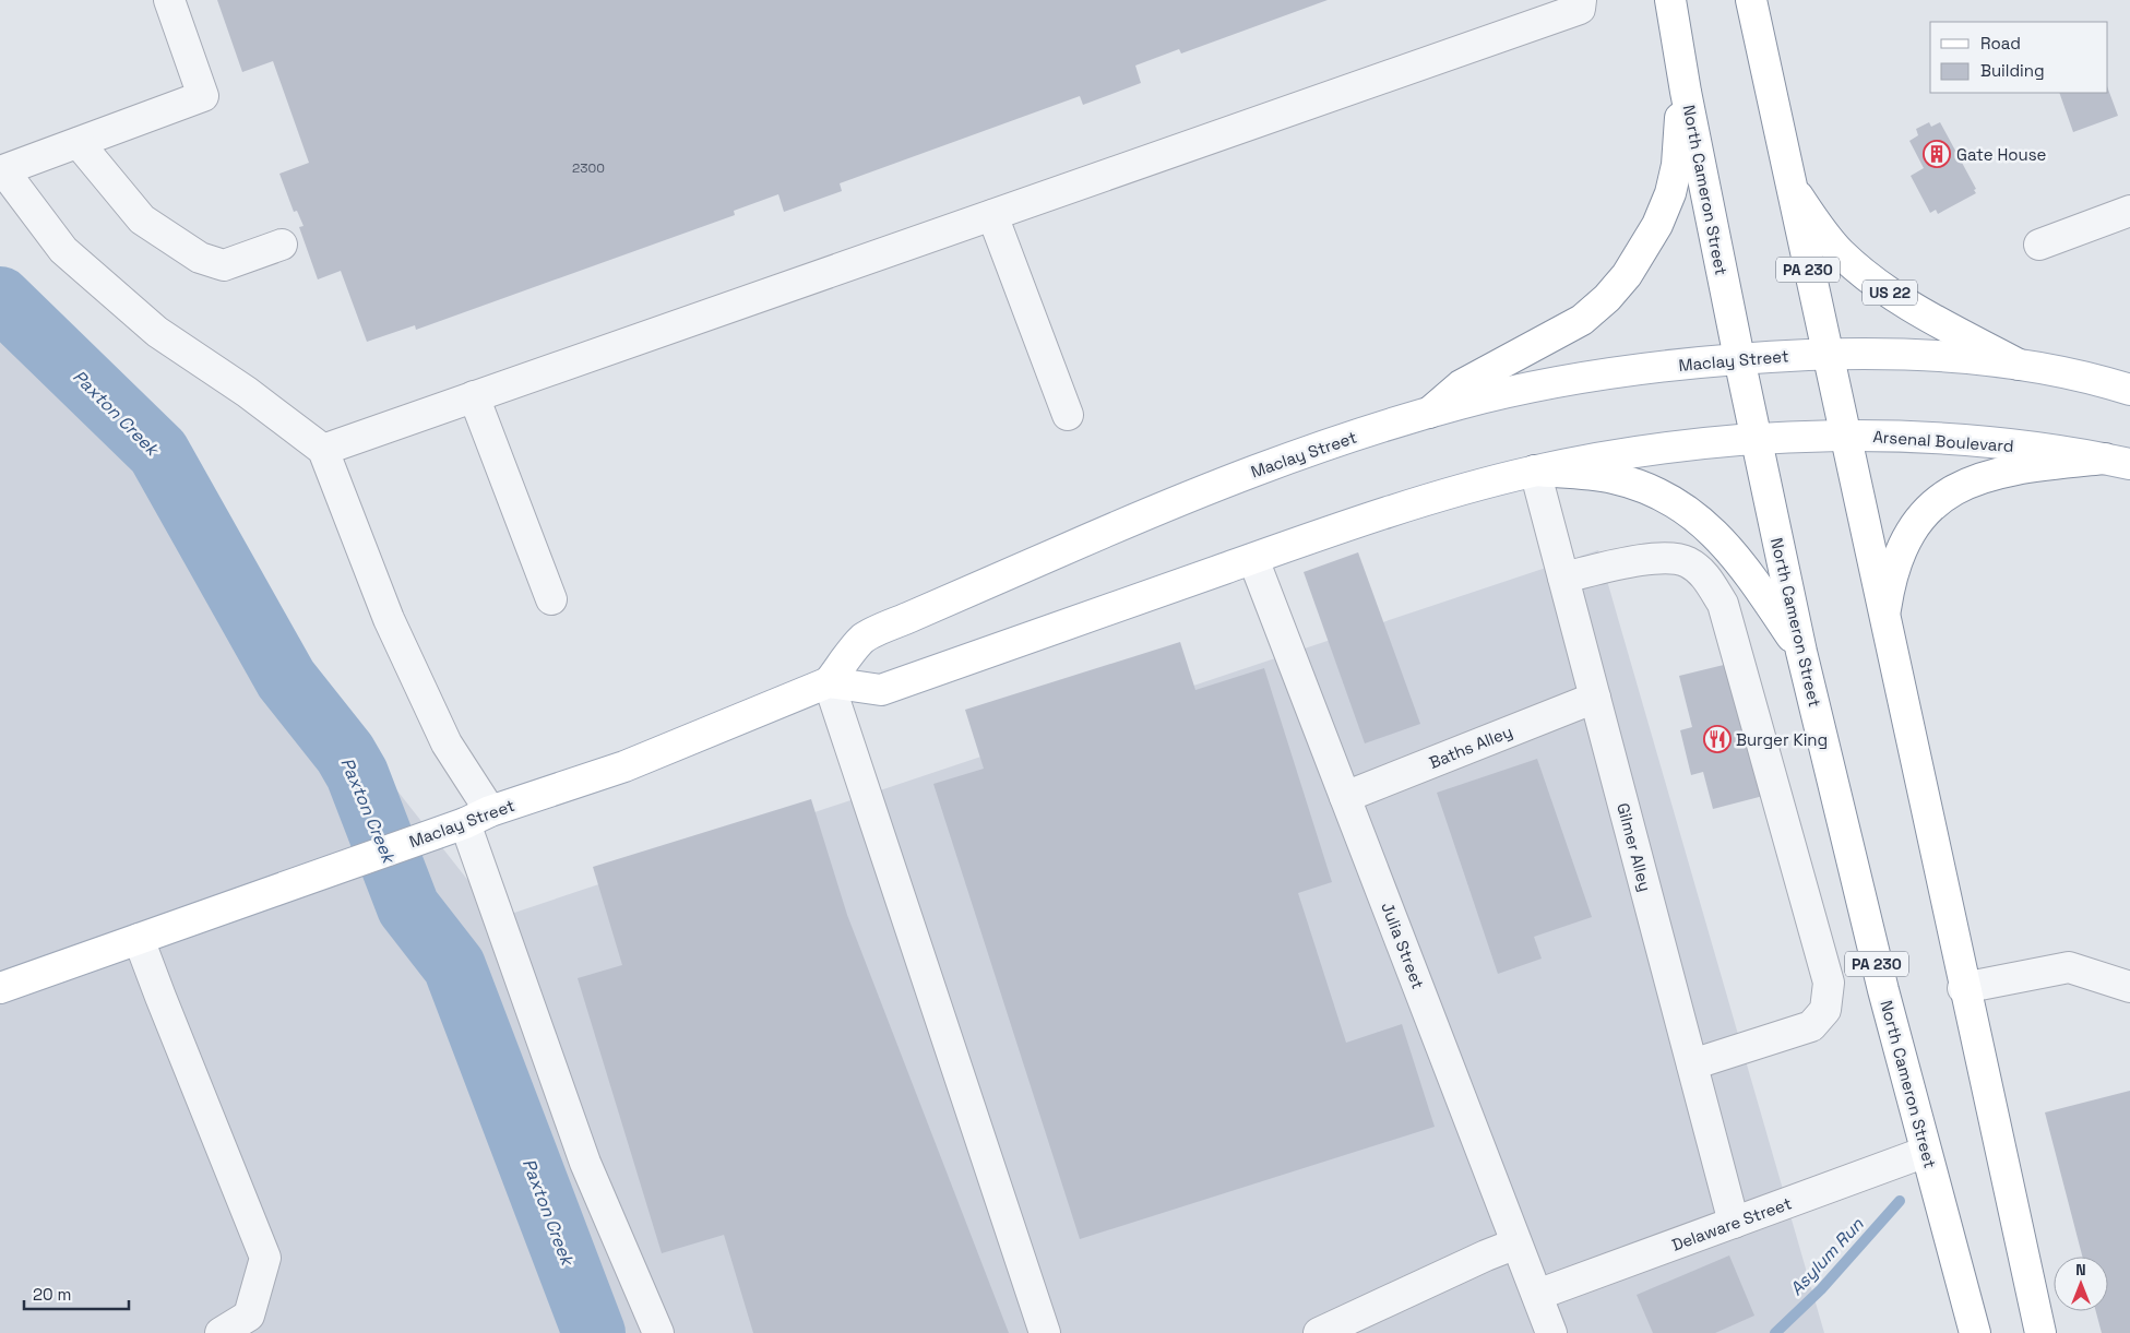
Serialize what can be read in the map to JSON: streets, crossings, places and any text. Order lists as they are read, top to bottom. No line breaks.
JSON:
{"streets":{"main road":["North Cameron Street","PA 230","US 22","Maclay Street","Arsenal Boulevard"],"street":["Baths Alley","Gilmer Alley","Julia Street","Delaware Street"]},"crossings":[["North Cameron Street","Maclay Street"],["North Cameron Street","Arsenal Boulevard"],["North Cameron Street","Delaware Street"],["PA 230","US 22"],["PA 230","Maclay Street"],["PA 230","Arsenal Boulevard"],["Baths Alley","Gilmer Alley"],["Baths Alley","Julia Street"],["Gilmer Alley","Delaware Street"],["Julia Street","Delaware Street"]],"water":["Paxton Creek","Asylum Run"],"places":{"building":["Gate House"],"restaurant":["Burger King"]},"house_numbers":["2300"],"legend":["Road","Building"],"scale_bar":"20 m","north":"top"}
